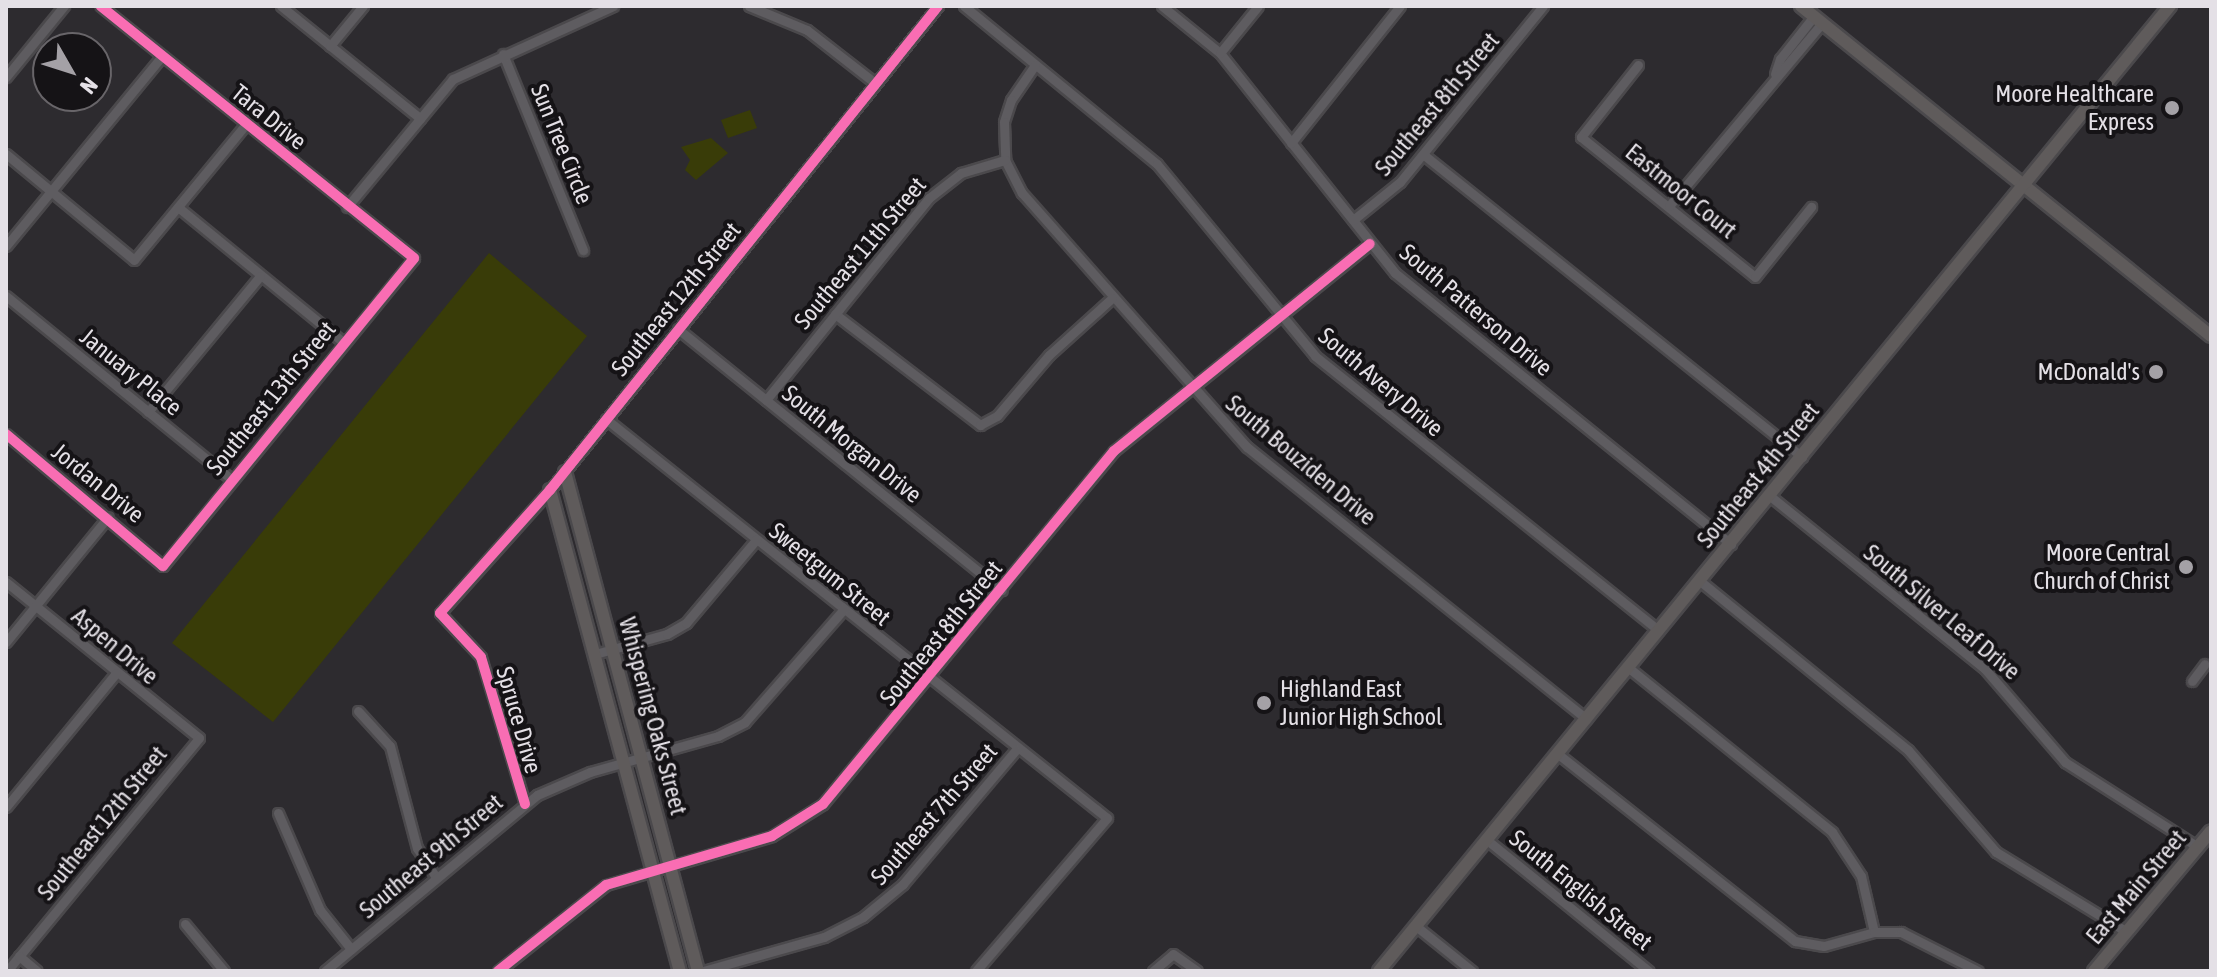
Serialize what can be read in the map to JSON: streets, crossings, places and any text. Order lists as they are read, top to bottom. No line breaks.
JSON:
{"streets":{"main road":["Southeast 4th Street","Whispering Oaks Street","East Main Street"],"street":["Southeast 8th Street","Tara Drive","Sun Tree Circle","Eastmoor Court","Southeast 11th Street","Southeast 12th Street","South Patterson Drive","January Place","South Avery Drive","Southeast 13th Street","South Morgan Drive","South Bouziden Drive","Jordan Drive","Sweetgum Street","South Silver Leaf Drive","Aspen Drive","Spruce Drive","Southeast 7th Street","Southeast 9th Street","South English Street"]},"crossings":[["Southeast 8th Street","South Patterson Drive"],["Southeast 8th Street","South Avery Drive"],["Southeast 8th Street","South Morgan Drive"],["Southeast 8th Street","South Bouziden Drive"],["Southeast 8th Street","Sweetgum Street"],["Southeast 8th Street","Whispering Oaks Street"],["Tara Drive","Southeast 13th Street"],["Southeast 11th Street","South Morgan Drive"],["Southeast 11th Street","South Bouziden Drive"],["Southeast 12th Street","South Morgan Drive"],["Southeast 12th Street","Sweetgum Street"],["Southeast 12th Street","Aspen Drive"],["Southeast 12th Street","Whispering Oaks Street"],["Southeast 12th Street","Spruce Drive"],["South Patterson Drive","Southeast 4th Street"],["January Place","Southeast 13th Street"],["South Avery Drive","Southeast 4th Street"],["Southeast 13th Street","Jordan Drive"],["South Bouziden Drive","Southeast 4th Street"],["Southeast 4th Street","South Silver Leaf Drive"],["Southeast 4th Street","South English Street"],["Sweetgum Street","Southeast 7th Street"],["Sweetgum Street","Southeast 9th Street"],["South Silver Leaf Drive","East Main Street"],["Whispering Oaks Street","Southeast 7th Street"],["Whispering Oaks Street","Southeast 9th Street"],["Spruce Drive","Southeast 9th Street"]],"places":["Moore Healthcare Express","McDonald's","Moore Central Church of Christ","Highland East Junior High School"],"north":"bottom right"}
